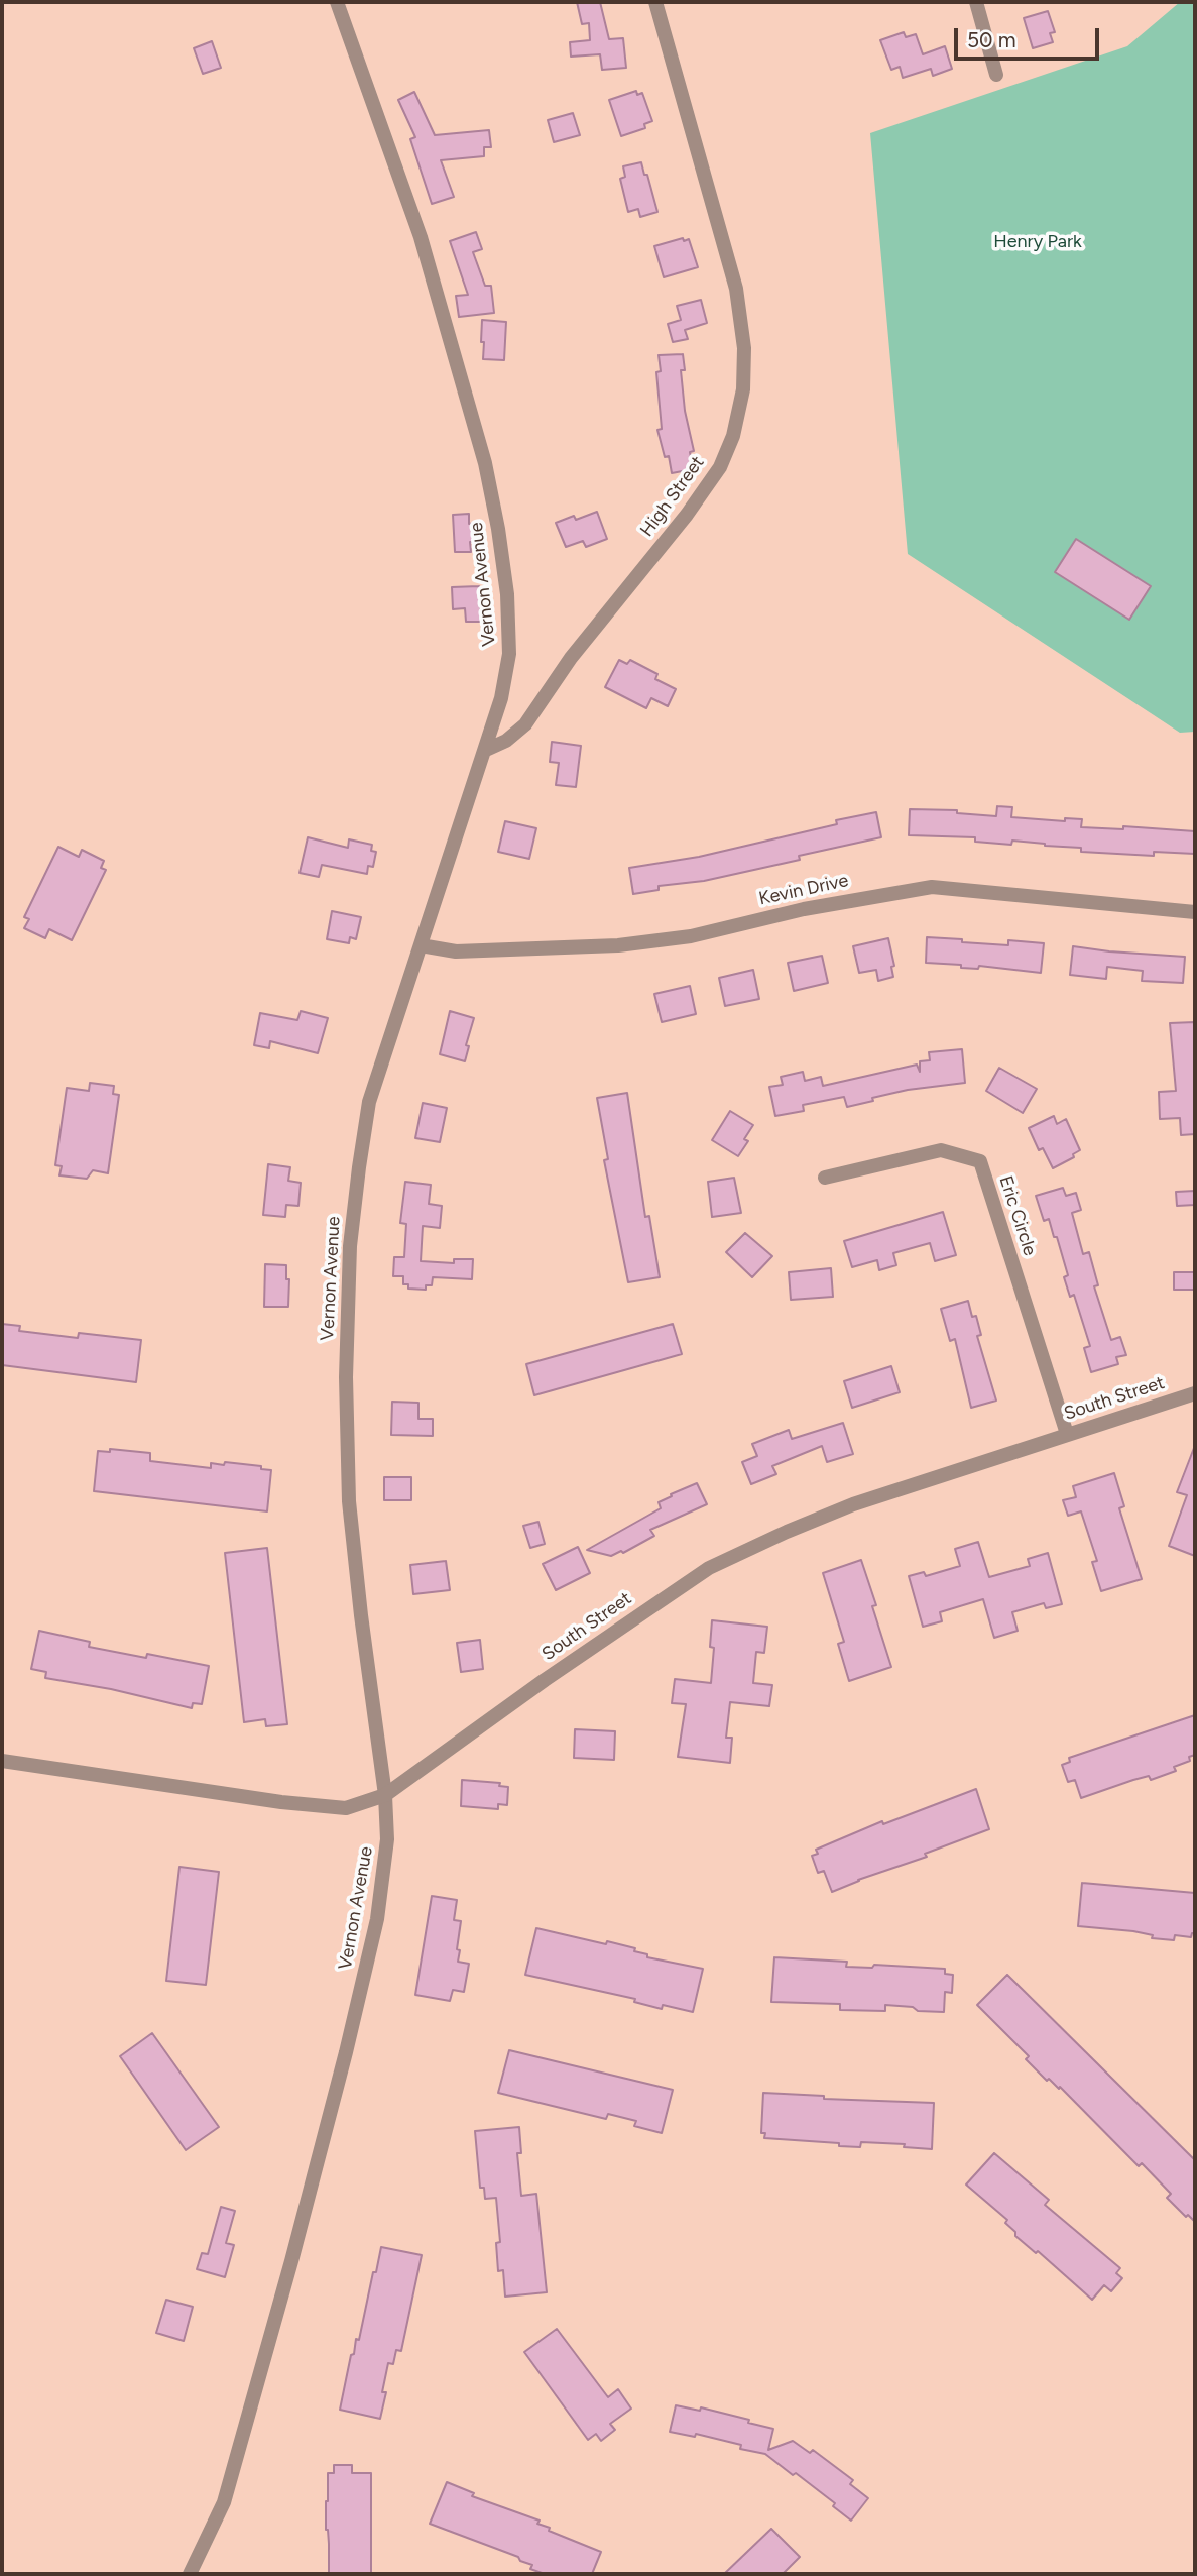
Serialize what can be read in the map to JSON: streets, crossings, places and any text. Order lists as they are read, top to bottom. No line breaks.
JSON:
{"streets":{"street":["High Street","Vernon Avenue","Kevin Drive","Eric Circle","South Street"]},"crossings":[["High Street","Vernon Avenue"],["Vernon Avenue","Kevin Drive"],["Vernon Avenue","South Street"],["Eric Circle","South Street"]],"parks":["Henry Park"],"scale_bar":"50 m"}
